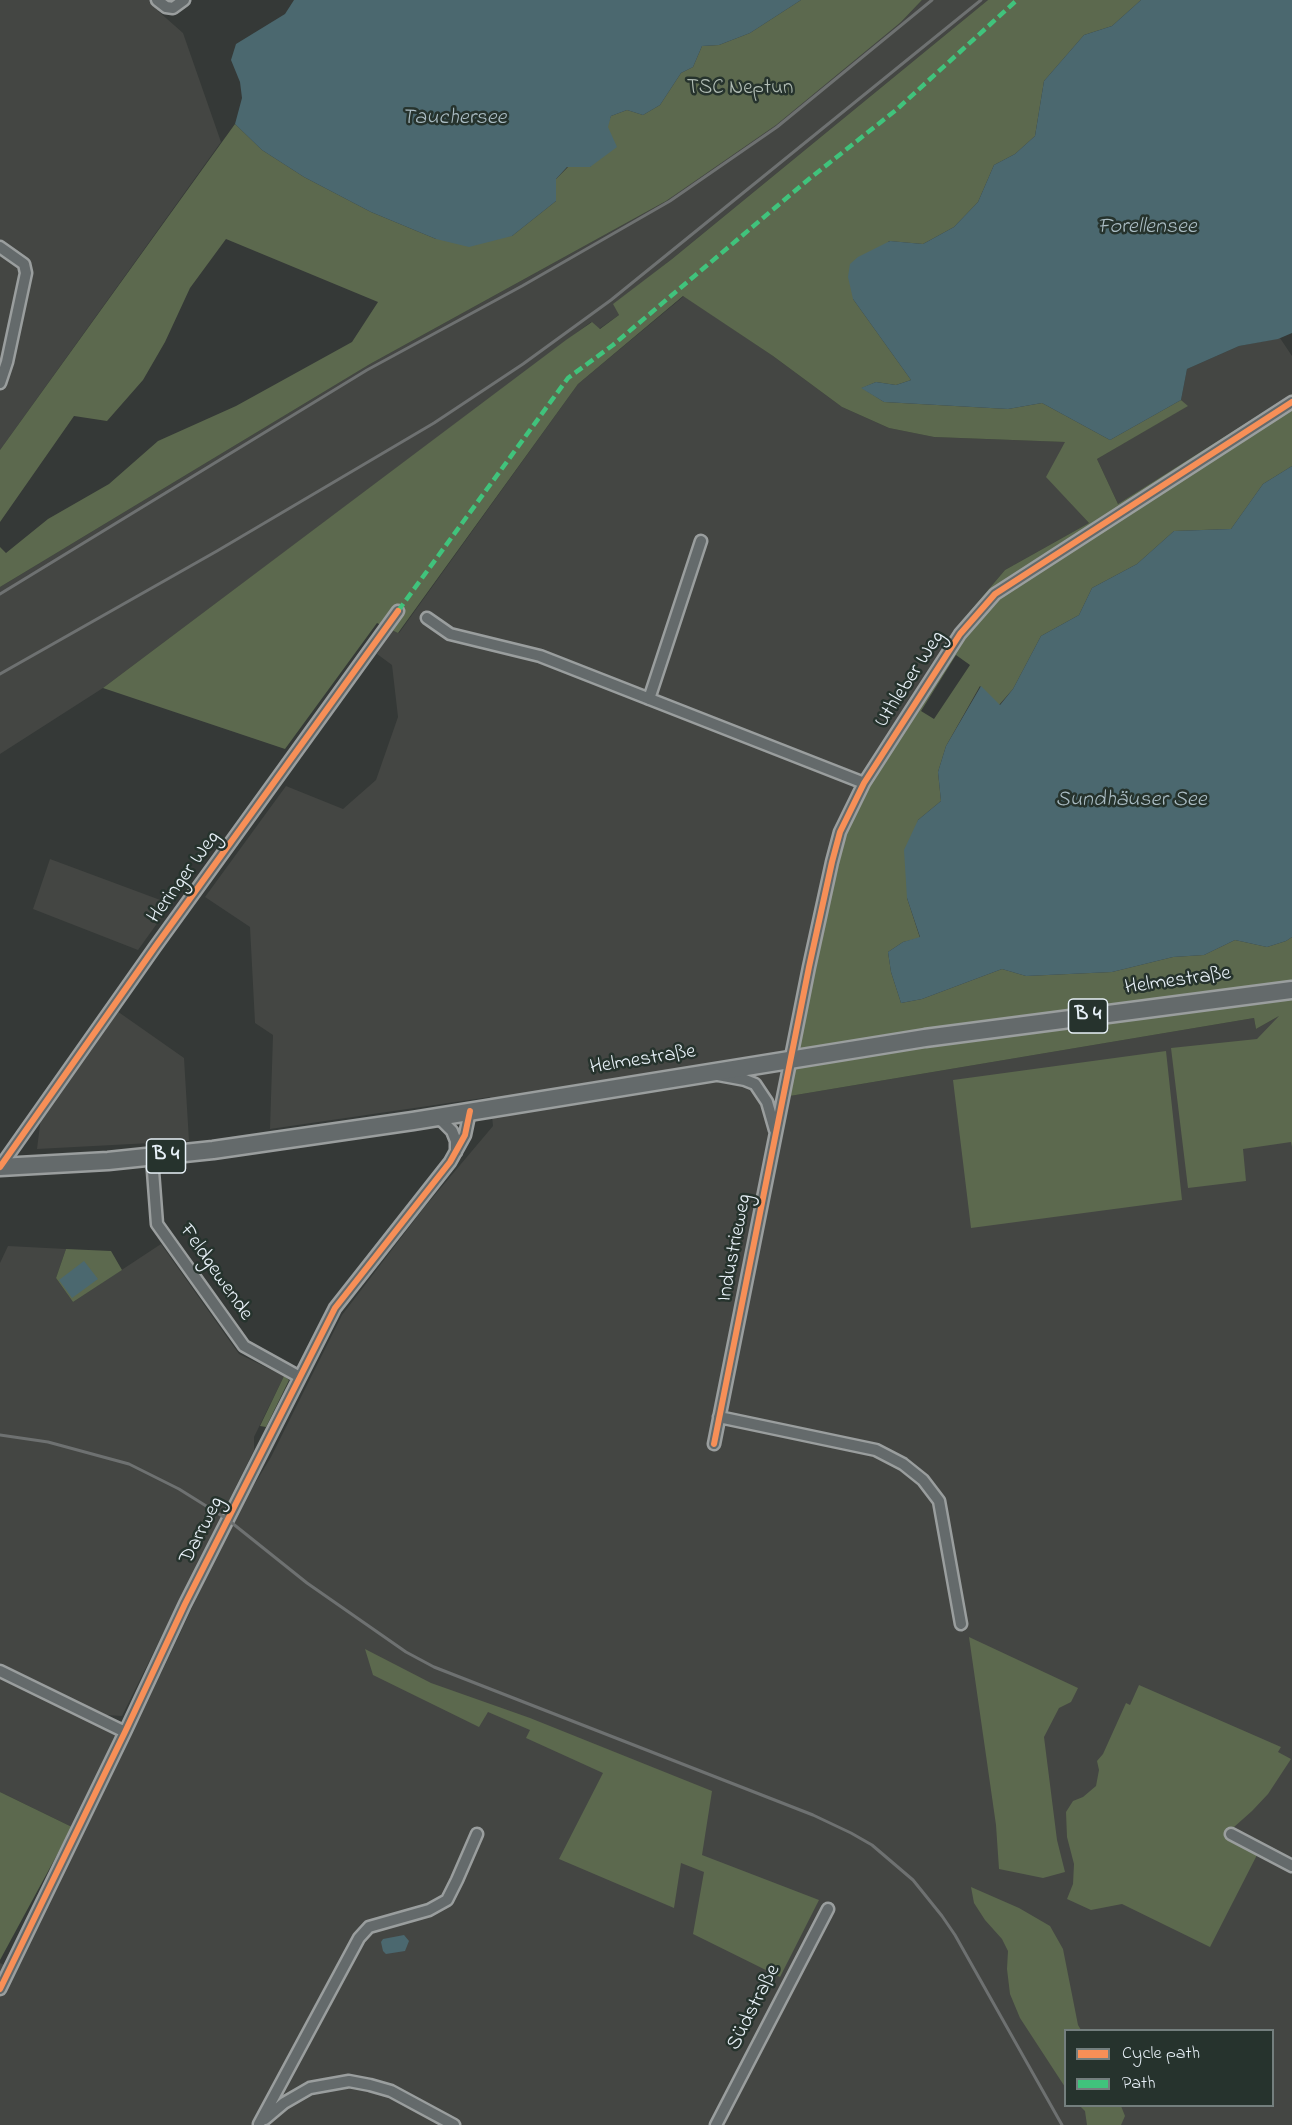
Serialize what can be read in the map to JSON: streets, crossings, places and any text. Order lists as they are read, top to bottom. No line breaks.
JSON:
{"streets":{"main road":["Helmestraße","B 4"],"street":["Uthleber Weg","Heringer Weg","Industrieweg","Feldgewende","Darrweg","Südstraße"]},"crossings":[["Uthleber Weg","Helmestraße"],["Uthleber Weg","Industrieweg"],["Heringer Weg","Helmestraße"],["Helmestraße","Industrieweg"],["Helmestraße","Feldgewende"],["Helmestraße","Darrweg"],["Feldgewende","Darrweg"]],"water":["Tauchersee","Forellensee","Sundhäuser See"],"parks":["TSC Neptun"],"legend":["Cycle path","Path"]}
